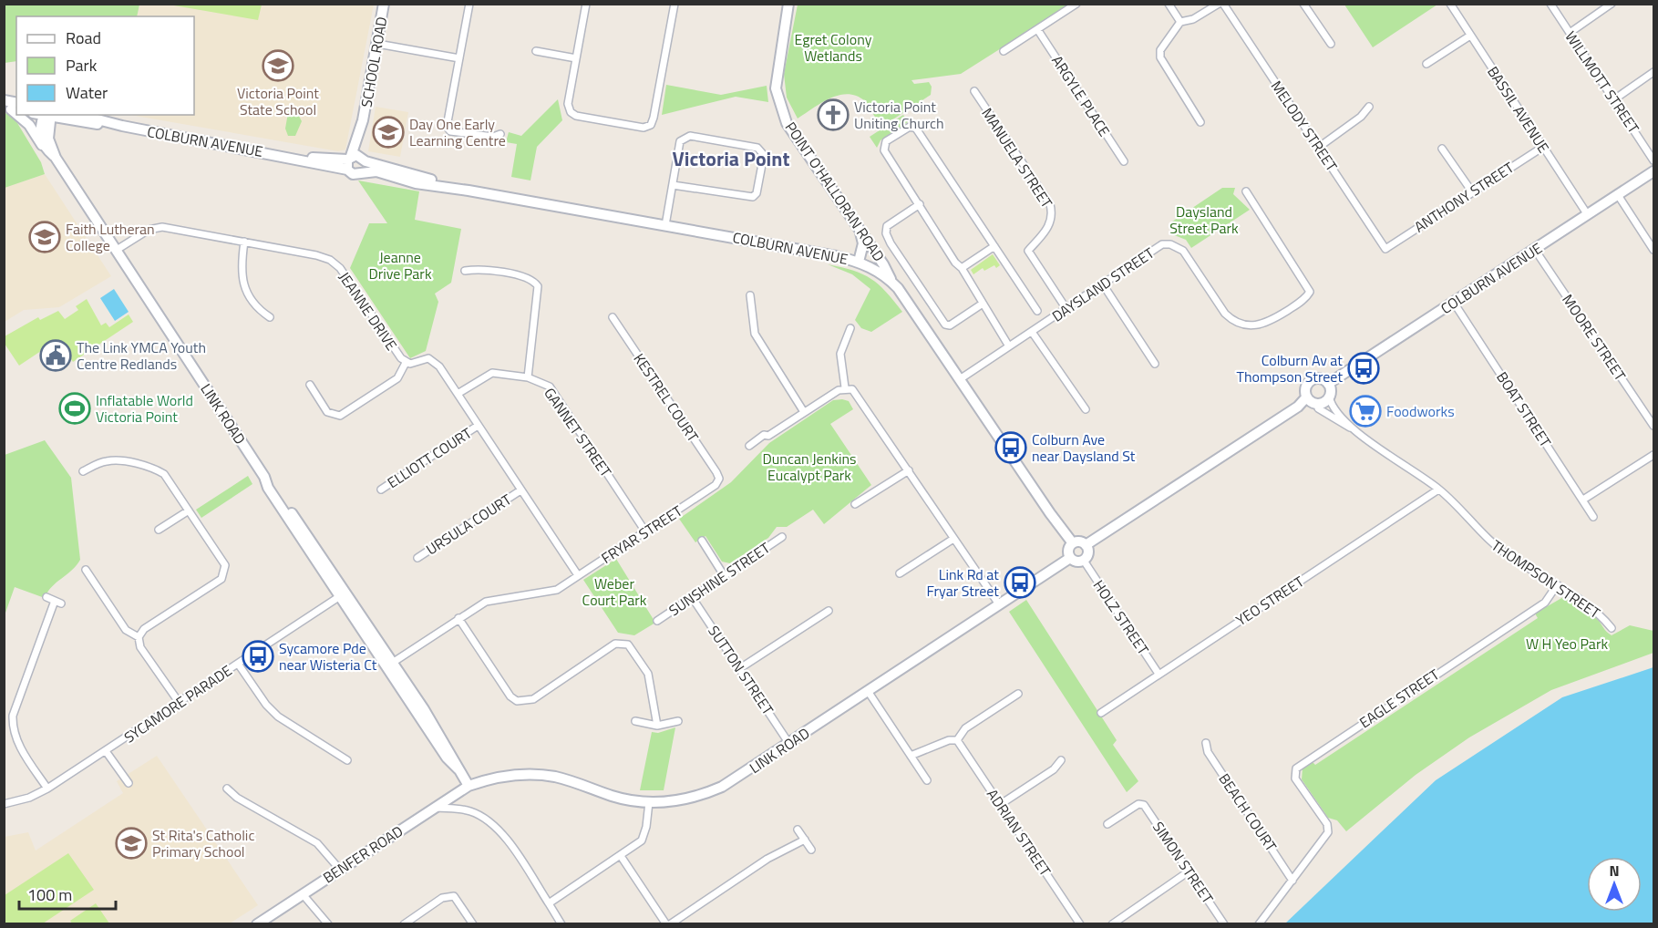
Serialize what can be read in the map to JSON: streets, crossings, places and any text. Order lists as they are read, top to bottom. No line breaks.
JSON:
{"streets":{"street":["SCHOOL ROAD","WILLMOTT STREET","ARGYLE PLACE","BASSIL AVENUE","MELODY STREET","COLBURN AVENUE","MANUELA STREET","POINT O'HALLORAN ROAD","ANTHONY STREET","DAYSLAND STREET","JEANNE DRIVE","MOORE STREET","KESTREL COURT","BOAT STREET","LINK ROAD","GANNET STREET","ELLIOTT COURT","URSULA COURT","FRYAR STREET","SUNSHINE STREET","THOMPSON STREET","YEO STREET","HOLZ STREET","SUTTON STREET","EAGLE STREET","SYCAMORE PARADE","BEACH COURT","ADRIAN STREET","BENFER ROAD","SIMON STREET"]},"crossings":[["SCHOOL ROAD","COLBURN AVENUE"],["BASSIL AVENUE","COLBURN AVENUE"],["BASSIL AVENUE","ANTHONY STREET"],["MELODY STREET","ANTHONY STREET"],["COLBURN AVENUE","POINT O'HALLORAN ROAD"],["COLBURN AVENUE","DAYSLAND STREET"],["COLBURN AVENUE","MOORE STREET"],["COLBURN AVENUE","BOAT STREET"],["COLBURN AVENUE","LINK ROAD"],["COLBURN AVENUE","THOMPSON STREET"],["COLBURN AVENUE","HOLZ STREET"],["MANUELA STREET","DAYSLAND STREET"],["JEANNE DRIVE","LINK ROAD"],["JEANNE DRIVE","GANNET STREET"],["JEANNE DRIVE","ELLIOTT COURT"],["JEANNE DRIVE","URSULA COURT"],["JEANNE DRIVE","FRYAR STREET"],["KESTREL COURT","FRYAR STREET"],["LINK ROAD","FRYAR STREET"],["LINK ROAD","HOLZ STREET"],["LINK ROAD","SUTTON STREET"],["LINK ROAD","SYCAMORE PARADE"],["LINK ROAD","BENFER ROAD"],["GANNET STREET","FRYAR STREET"],["SUNSHINE STREET","SUTTON STREET"],["THOMPSON STREET","YEO STREET"],["THOMPSON STREET","EAGLE STREET"],["YEO STREET","HOLZ STREET"],["EAGLE STREET","BEACH COURT"]],"districts":["Victoria Point"],"parks":["Egret Colony Wetlands","Daysland Street Park","Jeanne Drive Park","Duncan Jenkins Eucalypt Park","Weber Court Park","W H Yeo Park"],"places":{"school or university":["Victoria Point State School","Day One Early Learning Centre","Faith Lutheran College","St Rita's Catholic Primary School"],"church":["Victoria Point Uniting Church"],"public building":["The Link YMCA Youth Centre Redlands"],"bus stop":["Colburn Av at Thompson Street","Colburn Ave near Daysland St","Link Rd at Fryar Street","Sycamore Pde near Wisteria Ct"],"sports":["Inflatable World Victoria Point"],"supermarket":["Foodworks"]},"legend":["Road","Park","Water"],"scale_bar":"100 m","north":"top"}
